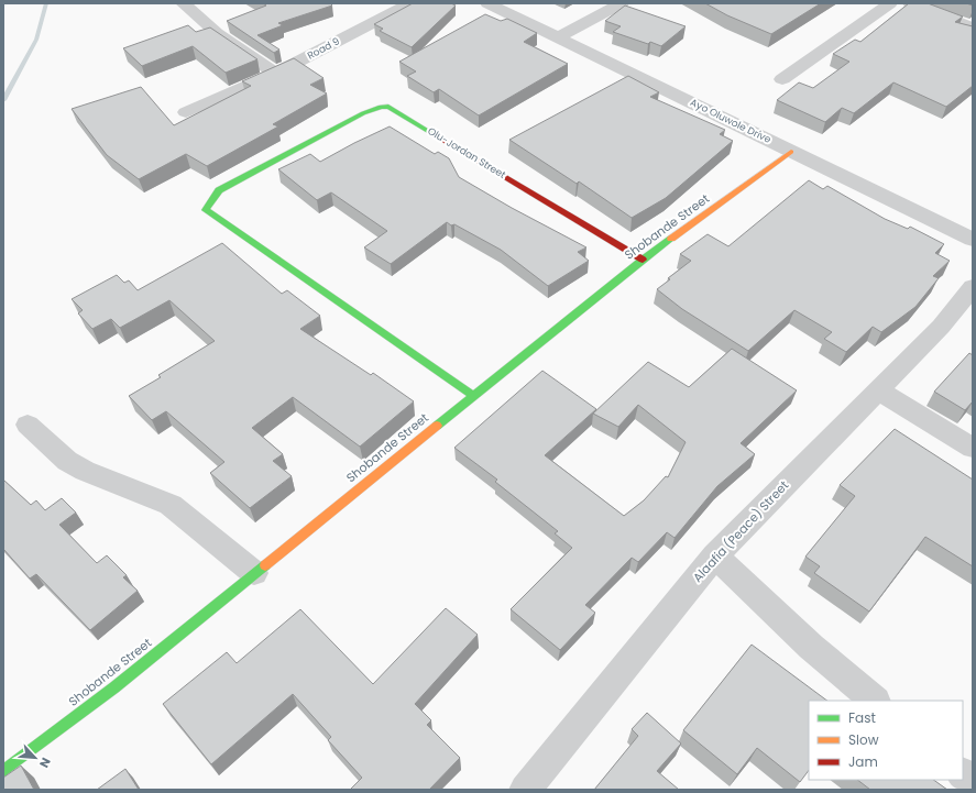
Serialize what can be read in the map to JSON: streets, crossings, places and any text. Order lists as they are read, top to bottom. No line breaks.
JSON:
{"streets":{"street":["Road 9","Ayo Oluwole Drive","Olu-Jordan Street","Shobande Street","Alaafia (Peace) Street"]},"crossings":[["Ayo Oluwole Drive","Shobande Street"],["Olu-Jordan Street","Shobande Street"]],"legend":["Fast","Slow","Jam"],"north":"bottom right"}
